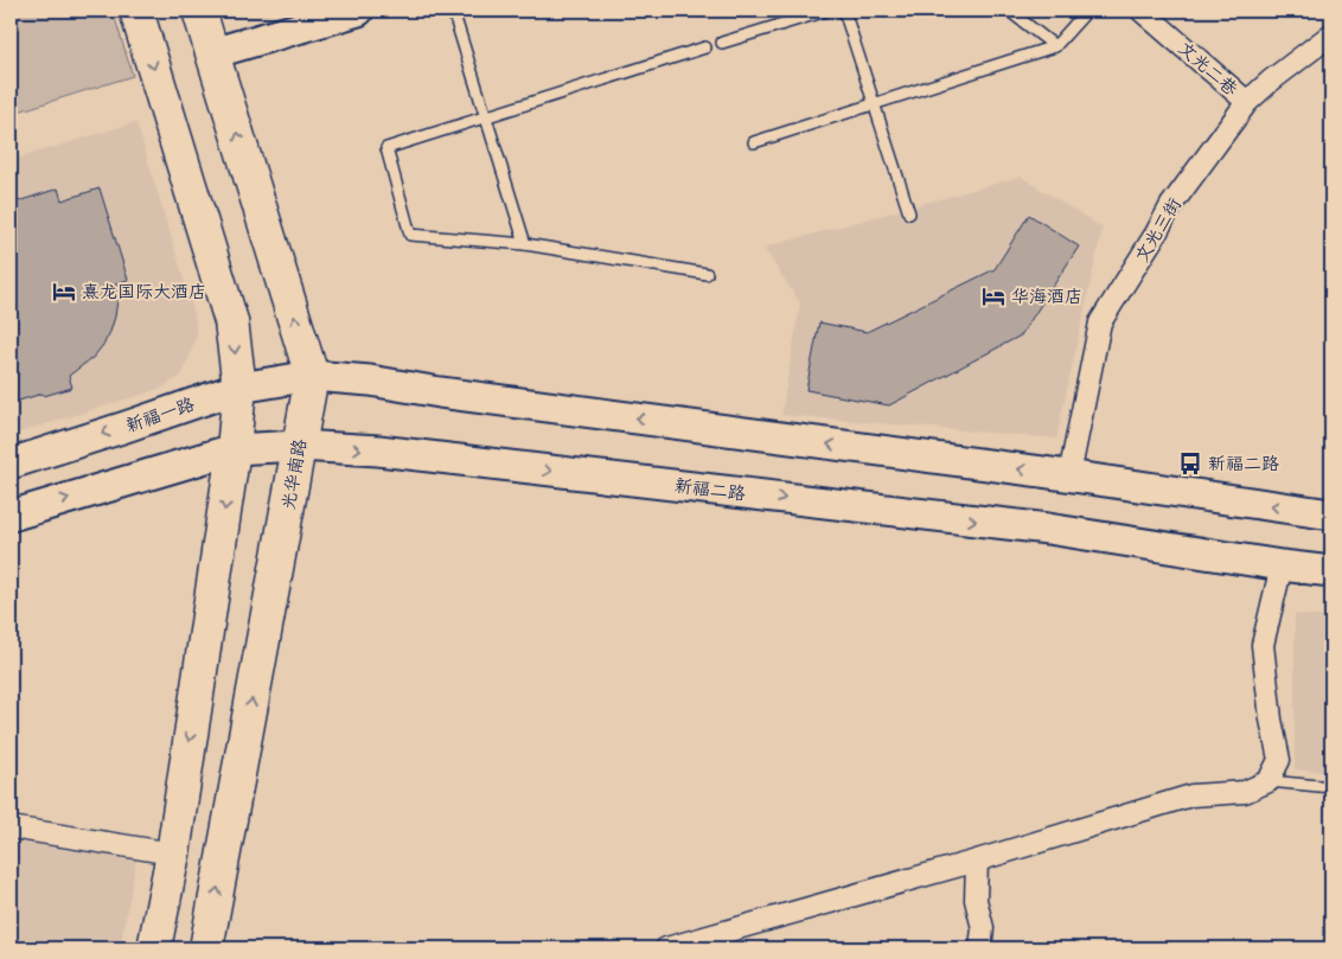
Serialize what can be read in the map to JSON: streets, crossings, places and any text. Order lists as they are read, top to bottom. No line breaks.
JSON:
{"streets":{"main road":["新福一路","光华南路","新福二路"],"street":["文光二巷","文光三街"]},"crossings":[["文光二巷","文光三街"],["新福一路","光华南路"],["光华南路","新福二路"]],"places":{"hotel":["熹龙国际大酒店","华海酒店"],"bus stop":["新福二路"]}}
